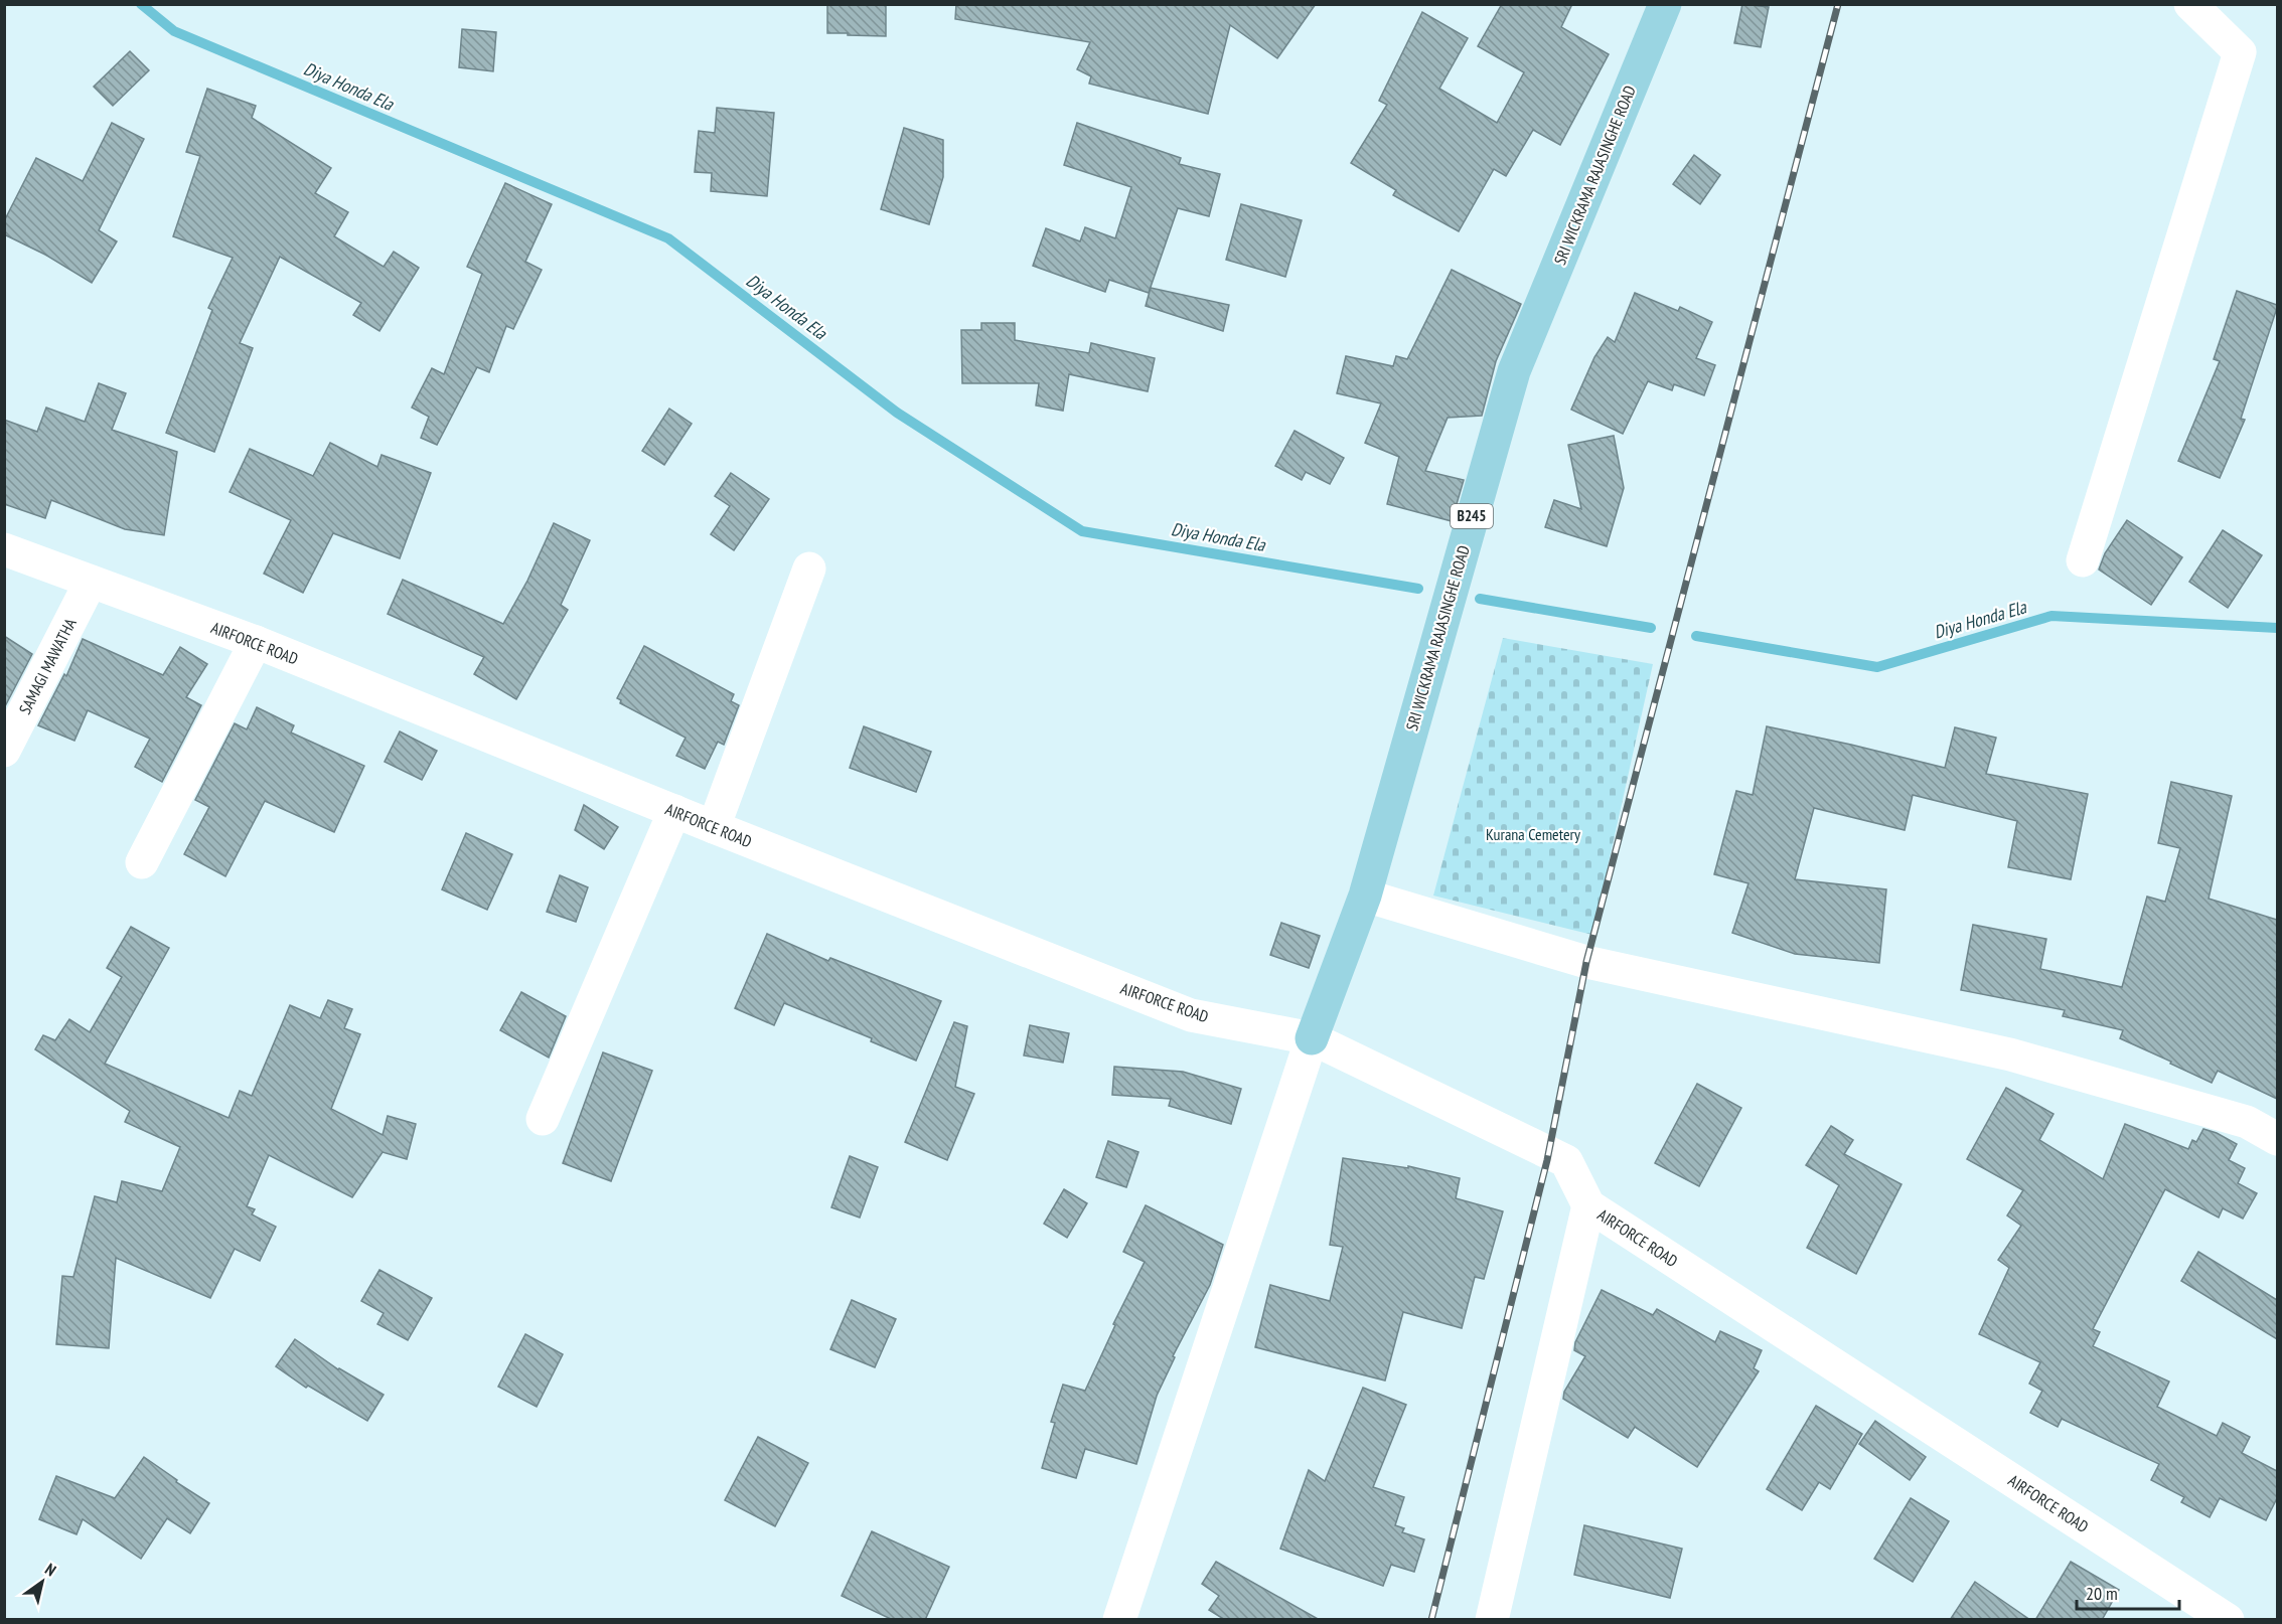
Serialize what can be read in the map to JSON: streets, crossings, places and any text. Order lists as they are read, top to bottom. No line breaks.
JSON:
{"streets":{"main road":["SRI WICKRAMA RAJASINGHE ROAD","B245"],"street":["AIRFORCE ROAD","SAMAGI MAWATHA"]},"crossings":[["SRI WICKRAMA RAJASINGHE ROAD","AIRFORCE ROAD"],["AIRFORCE ROAD","SAMAGI MAWATHA"]],"water":["Diya Honda Ela"],"parks":["Kurana Cemetery"],"scale_bar":"20 m","north":"top right"}
